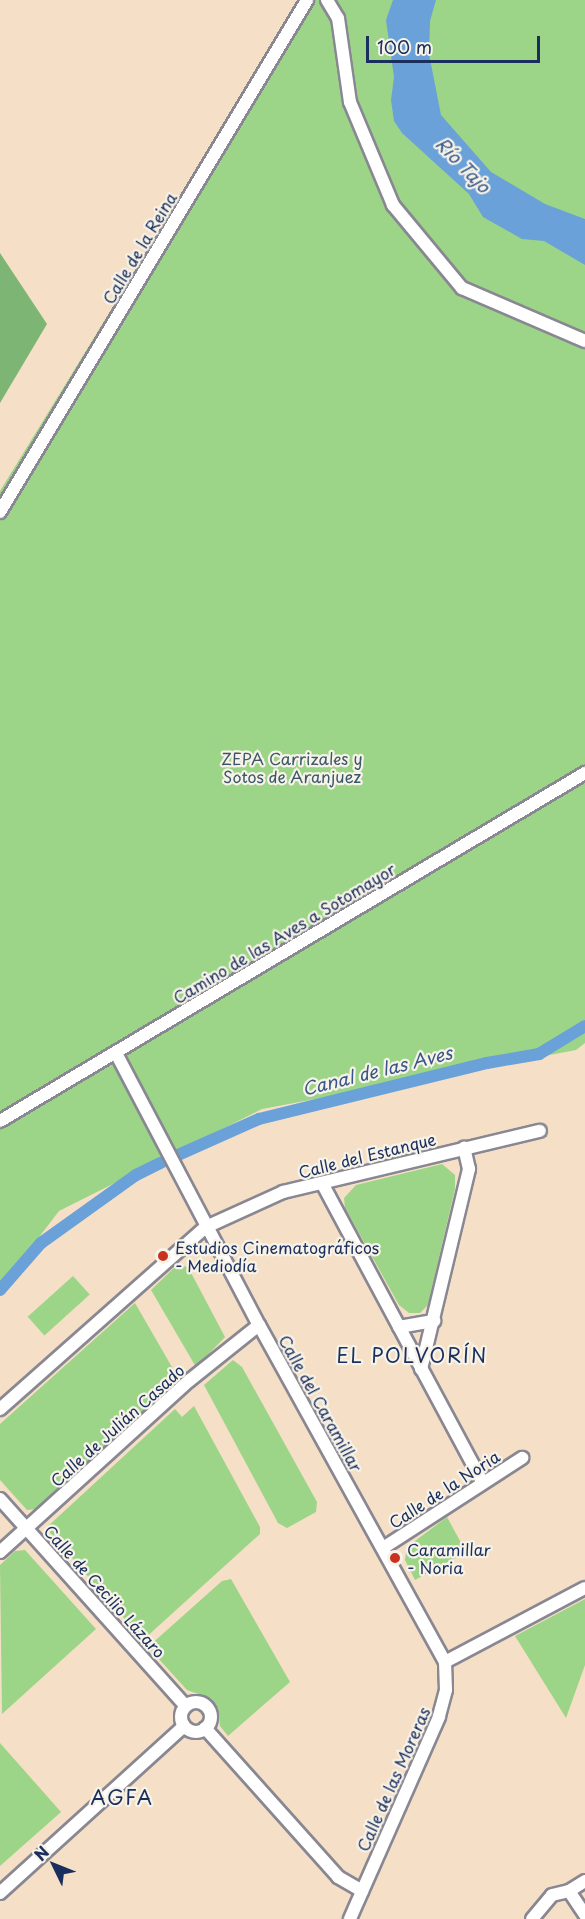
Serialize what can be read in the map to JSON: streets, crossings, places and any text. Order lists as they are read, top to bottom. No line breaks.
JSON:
{"streets":{"street":["Calle de la Reina","Camino de las Aves a Sotomayor","Calle del Estanque","Calle del Caramillar","Calle de Julián Casado","Calle de la Noria","Calle de Cecilio Lázaro","Calle de las Moreras"]},"crossings":[["Camino de las Aves a Sotomayor","Calle del Caramillar"],["Calle del Estanque","Calle del Caramillar"],["Calle del Caramillar","Calle de Julián Casado"],["Calle del Caramillar","Calle de la Noria"],["Calle del Caramillar","Calle de las Moreras"],["Calle de Julián Casado","Calle de Cecilio Lázaro"]],"districts":["EL POLVORÍN","AGFA"],"water":["Río Tajo","Canal de las Aves"],"parks":["ZEPA Carrizales y Sotos de Aranjuez"],"places":["Estudios Cinematográficos - Mediodía","Caramillar - Noria"],"scale_bar":"100 m","north":"top left"}
